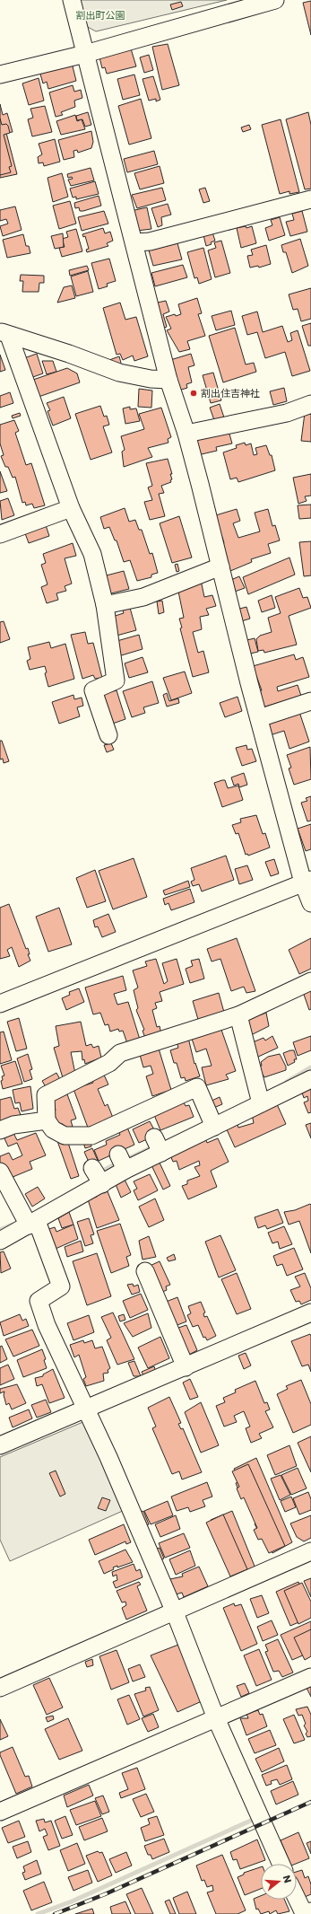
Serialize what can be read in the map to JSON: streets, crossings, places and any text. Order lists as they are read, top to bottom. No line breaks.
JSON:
{"parks":["割出町公園"],"places":["割出住吉神社"],"north":"right"}
